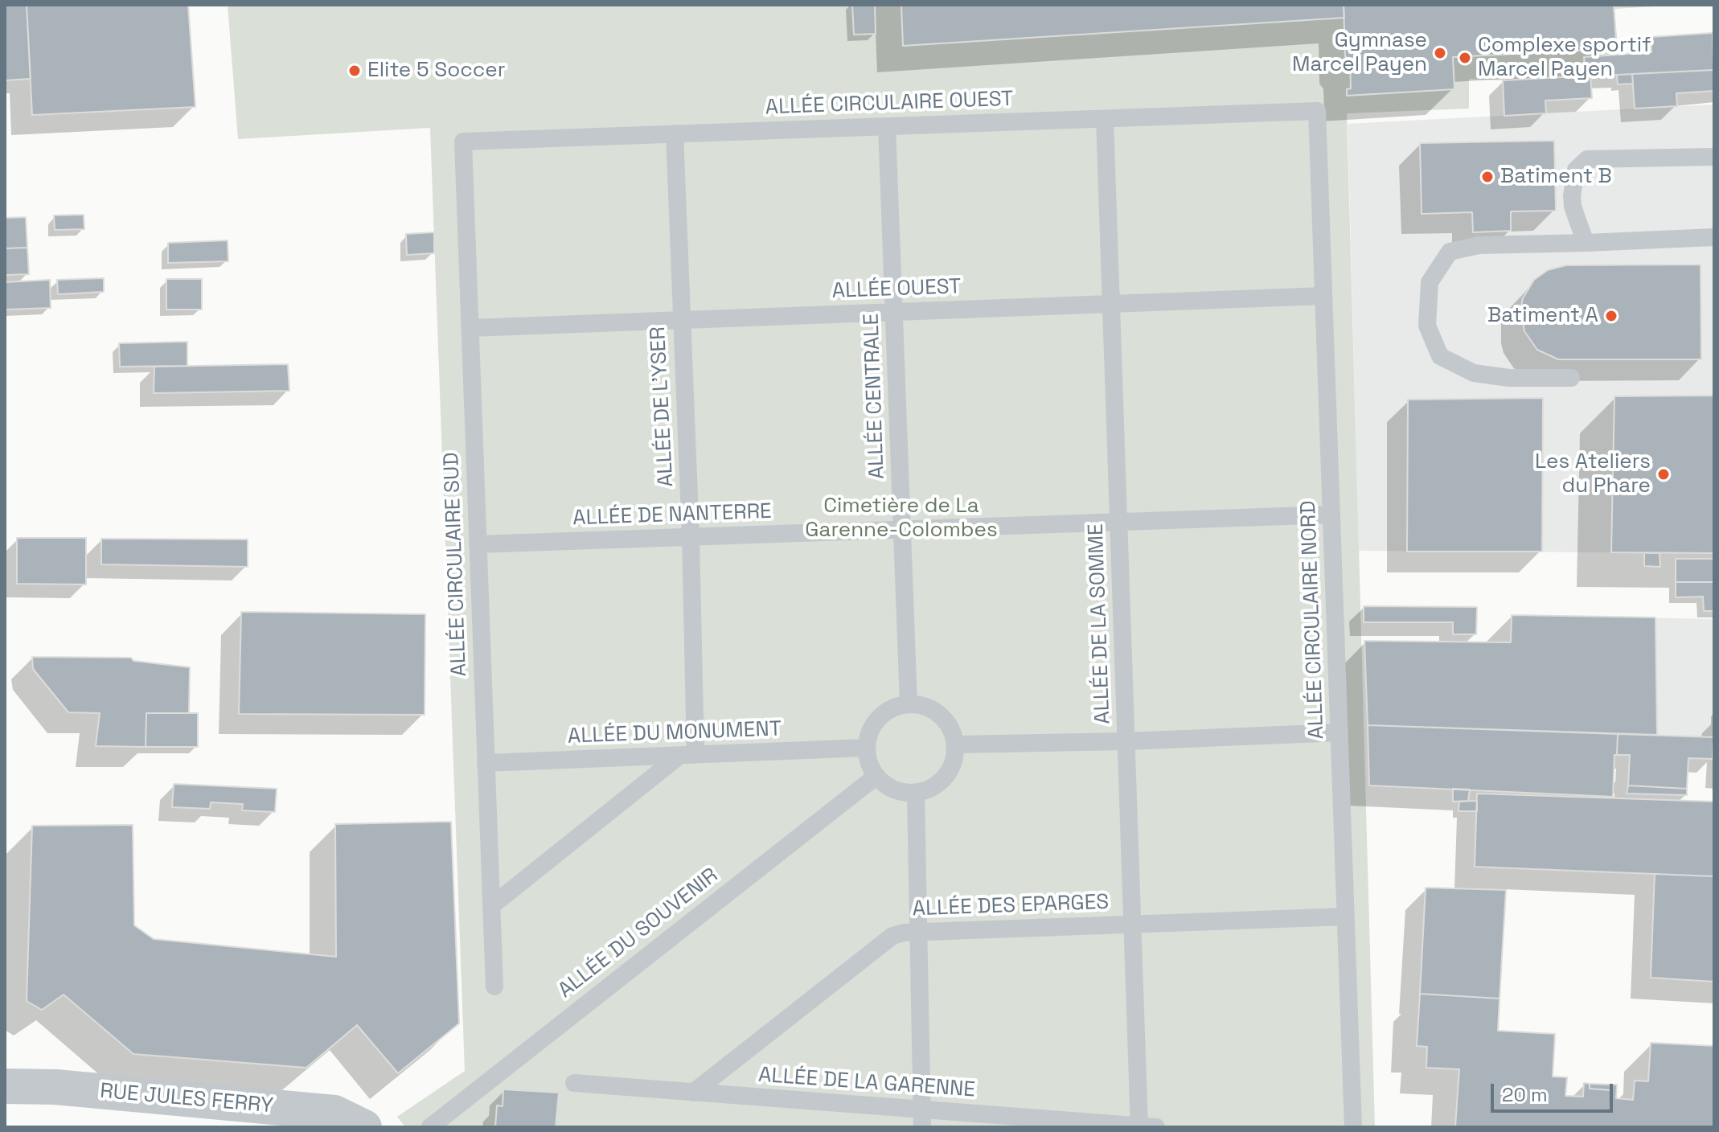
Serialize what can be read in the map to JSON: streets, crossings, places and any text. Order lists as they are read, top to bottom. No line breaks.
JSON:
{"streets":{"street":["RUE JULES FERRY"],"lane":["ALLÉE CIRCULAIRE OUEST","ALLÉE OUEST","ALLÉE CENTRALE","ALLÉE DE L'YSER","ALLÉE DE NANTERRE","ALLÉE CIRCULAIRE SUD","ALLÉE CIRCULAIRE NORD","ALLÉE DE LA SOMME","ALLÉE DU MONUMENT","ALLÉE DES EPARGES","ALLÉE DU SOUVENIR","ALLÉE DE LA GARENNE"]},"crossings":[["ALLÉE CIRCULAIRE OUEST","ALLÉE CENTRALE"],["ALLÉE CIRCULAIRE OUEST","ALLÉE DE L'YSER"],["ALLÉE CIRCULAIRE OUEST","ALLÉE CIRCULAIRE SUD"],["ALLÉE CIRCULAIRE OUEST","ALLÉE CIRCULAIRE NORD"],["ALLÉE CIRCULAIRE OUEST","ALLÉE DE LA SOMME"],["ALLÉE OUEST","ALLÉE CENTRALE"],["ALLÉE OUEST","ALLÉE DE L'YSER"],["ALLÉE OUEST","ALLÉE CIRCULAIRE SUD"],["ALLÉE OUEST","ALLÉE CIRCULAIRE NORD"],["ALLÉE OUEST","ALLÉE DE LA SOMME"],["ALLÉE CENTRALE","ALLÉE DE NANTERRE"],["ALLÉE CENTRALE","ALLÉE DU MONUMENT"],["ALLÉE CENTRALE","ALLÉE DU SOUVENIR"],["ALLÉE DE L'YSER","ALLÉE DE NANTERRE"],["ALLÉE DE L'YSER","ALLÉE DU MONUMENT"],["ALLÉE DE NANTERRE","ALLÉE CIRCULAIRE SUD"],["ALLÉE DE NANTERRE","ALLÉE CIRCULAIRE NORD"],["ALLÉE DE NANTERRE","ALLÉE DE LA SOMME"],["ALLÉE CIRCULAIRE SUD","ALLÉE DU MONUMENT"],["ALLÉE CIRCULAIRE NORD","ALLÉE DES EPARGES"],["ALLÉE DE LA SOMME","ALLÉE DES EPARGES"],["ALLÉE DE LA SOMME","ALLÉE DE LA GARENNE"],["ALLÉE DU MONUMENT","ALLÉE DU SOUVENIR"],["ALLÉE DES EPARGES","ALLÉE DE LA GARENNE"]],"parks":["Cimetière de La Garenne-Colombes"],"places":["Gymnase Marcel Payen","Complexe sportif Marcel Payen","Elite 5 Soccer","Batiment B","Batiment A","Les Ateliers du Phare"],"scale_bar":"20 m"}
